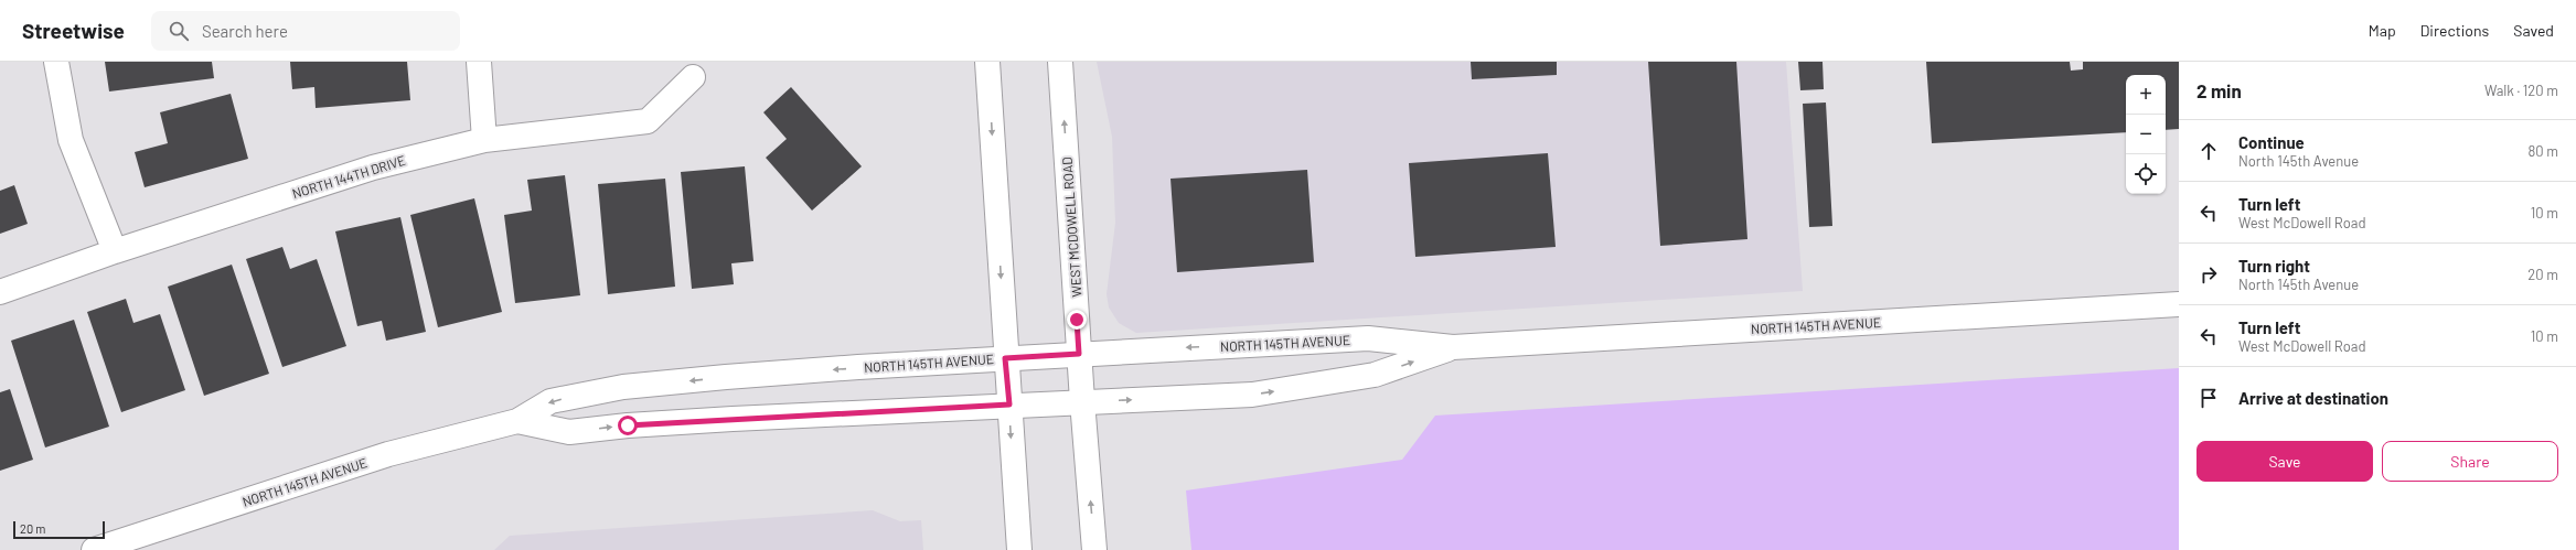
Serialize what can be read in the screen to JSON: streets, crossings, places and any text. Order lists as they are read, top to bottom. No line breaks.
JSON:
{"streets":{"street":["NORTH 144TH DRIVE","WEST MCDOWELL ROAD","NORTH 145TH AVENUE"]},"crossings":[["WEST MCDOWELL ROAD","NORTH 145TH AVENUE"]],"scale_bar":"20 m","page":{"header":"Streetwise","search":"Search here","nav":["Map","Directions","Saved"],"heading":["2 min","Walk · 120 m"],"map_buttons":["+","−"],"list":[["Continue","North 145th Avenue","80 m"],["Turn left","West McDowell Road","10 m"],["Turn right","North 145th Avenue","20 m"],["Turn left","West McDowell Road","10 m"],"Arrive at destination"],"buttons":["Save","Share"],"scale":"20 m"}}
